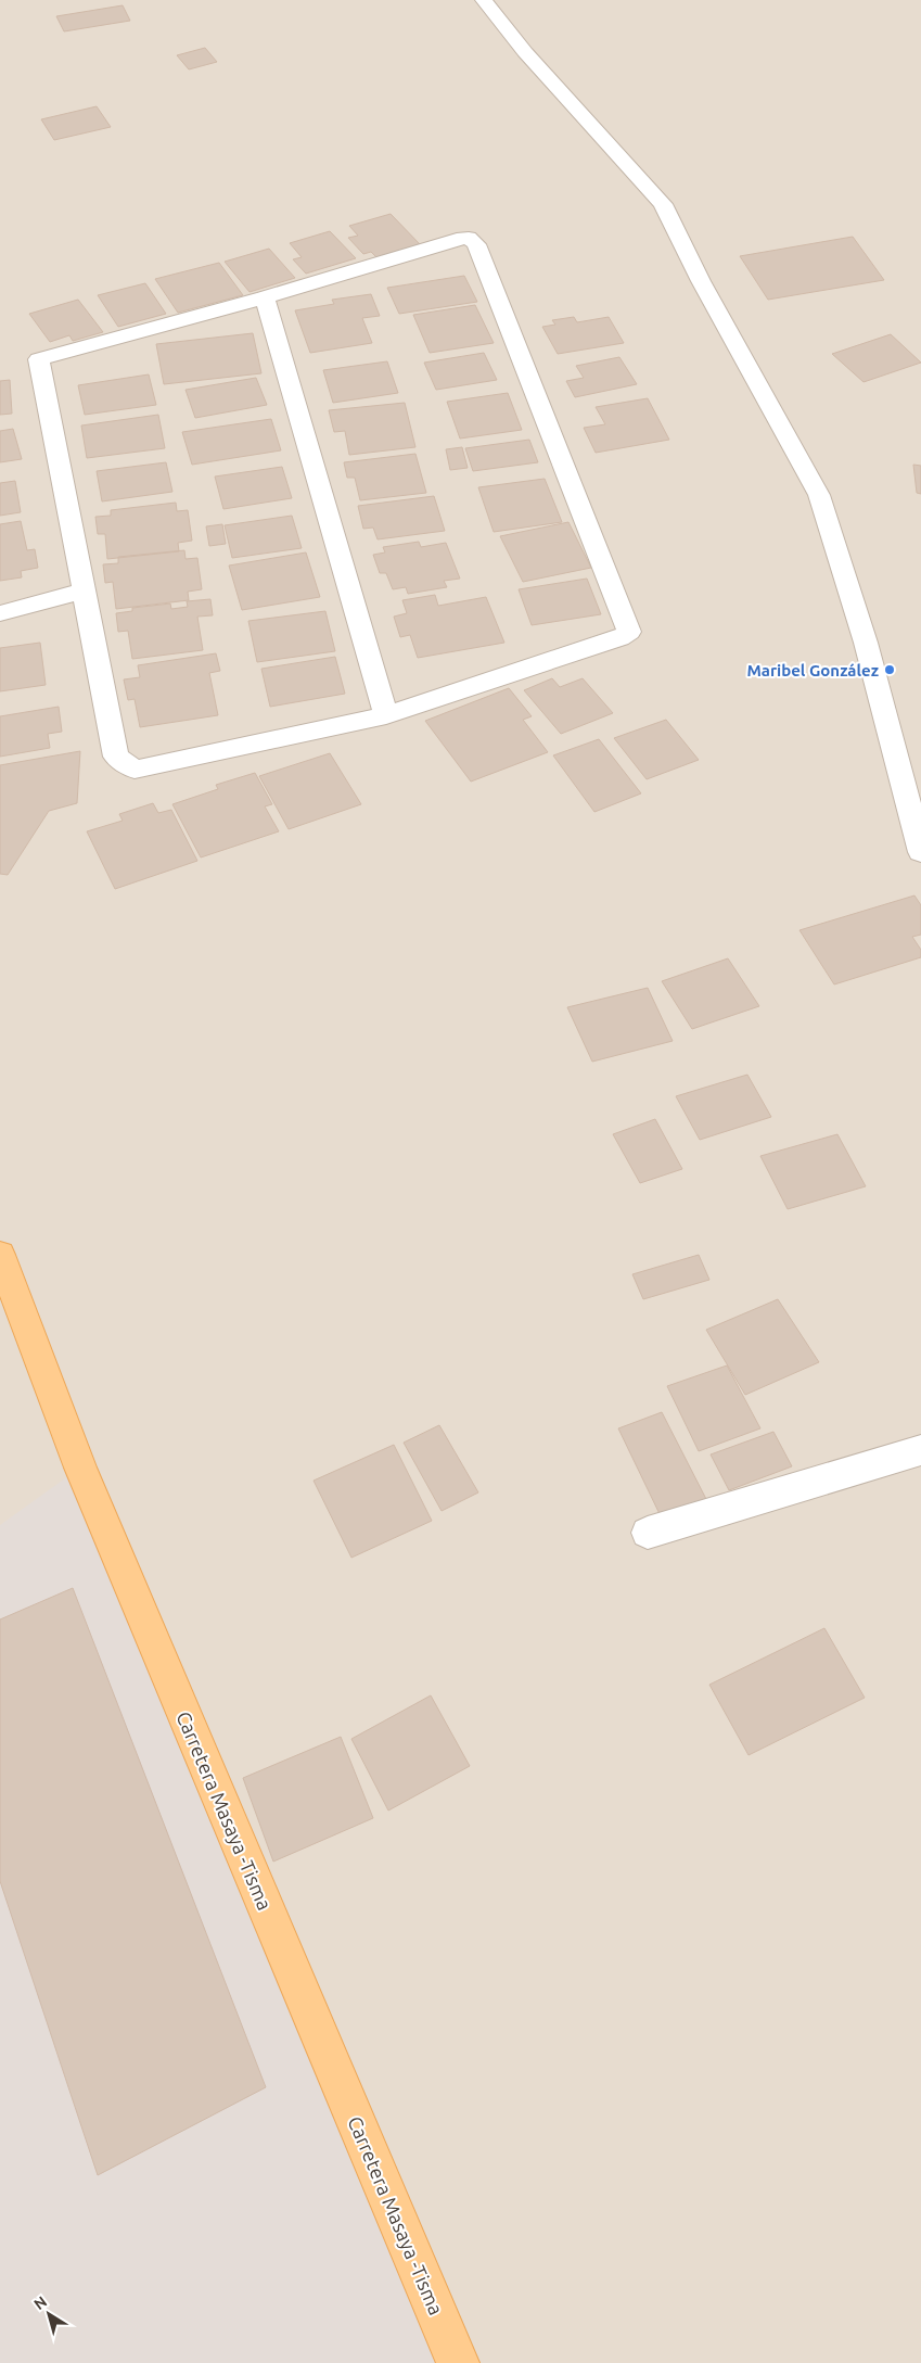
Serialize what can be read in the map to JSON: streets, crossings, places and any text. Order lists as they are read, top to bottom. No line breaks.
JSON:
{"streets":{"main road":["Carretera Masaya -Tisma"]},"places":["Maribel González"],"north":"top left"}
